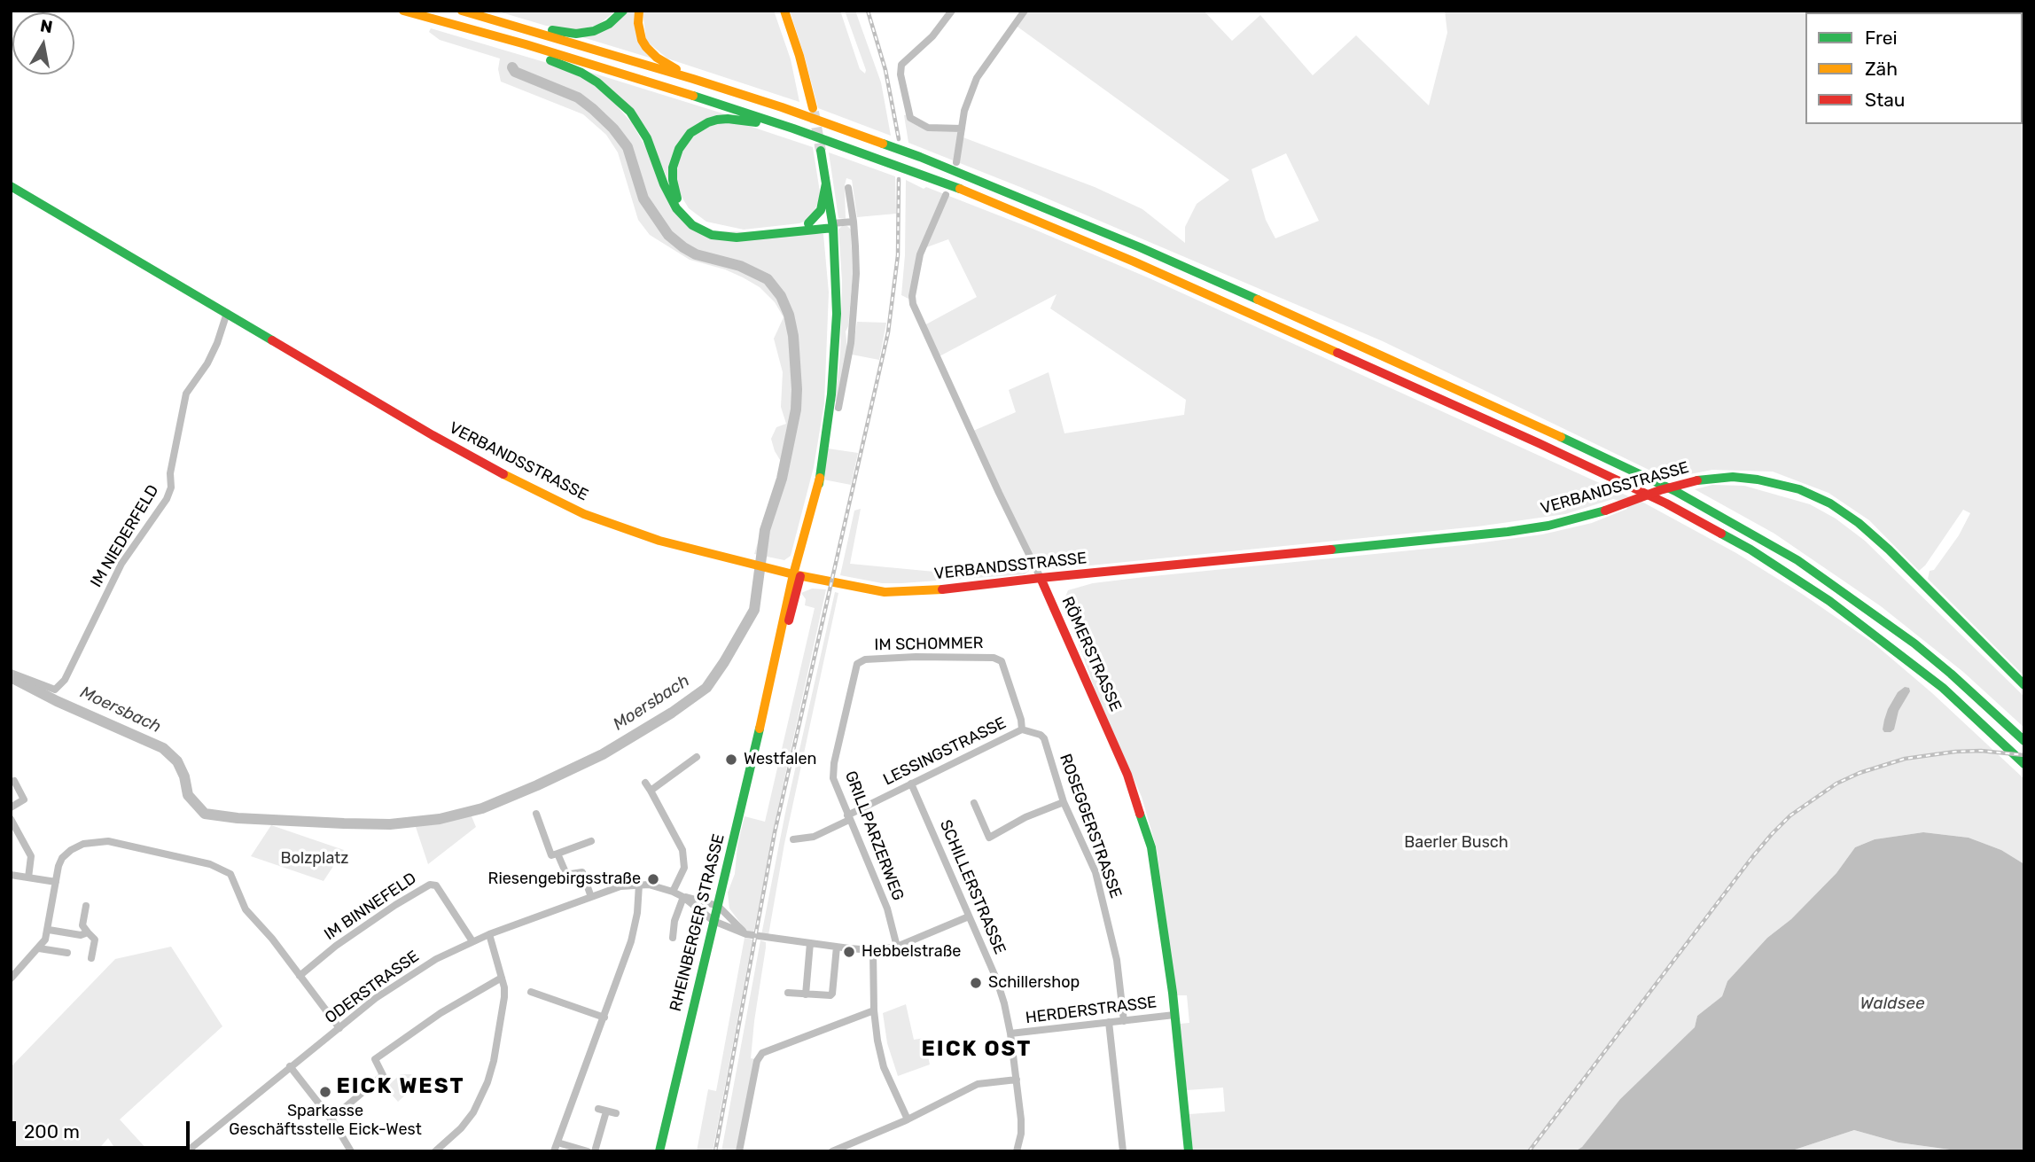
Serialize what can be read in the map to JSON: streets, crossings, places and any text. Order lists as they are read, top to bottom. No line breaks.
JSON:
{"streets":{"main road":["VERBANDSSTRASSE","RÖMERSTRASSE","RHEINBERGER STRASSE"],"street":["IM NIEDERFELD","IM SCHOMMER","LESSINGSTRASSE","ROSEGGERSTRASSE","GRILLPARZERWEG","SCHILLERSTRASSE","IM BINNEFELD","ODERSTRASSE","HERDERSTRASSE"]},"crossings":[["VERBANDSSTRASSE","IM NIEDERFELD"],["VERBANDSSTRASSE","RÖMERSTRASSE"],["VERBANDSSTRASSE","RHEINBERGER STRASSE"],["IM SCHOMMER","LESSINGSTRASSE"],["IM SCHOMMER","ROSEGGERSTRASSE"],["IM SCHOMMER","GRILLPARZERWEG"],["RÖMERSTRASSE","HERDERSTRASSE"],["LESSINGSTRASSE","ROSEGGERSTRASSE"],["LESSINGSTRASSE","GRILLPARZERWEG"],["LESSINGSTRASSE","SCHILLERSTRASSE"],["ROSEGGERSTRASSE","HERDERSTRASSE"],["SCHILLERSTRASSE","HERDERSTRASSE"],["IM BINNEFELD","ODERSTRASSE"],["RHEINBERGER STRASSE","ODERSTRASSE"]],"districts":["EICK OST","EICK WEST"],"water":["Moersbach","Waldsee"],"parks":["Baerler Busch","Bolzplatz"],"places":["Westfalen","Riesengebirgsstraße","Hebbelstraße","Schillershop","Sparkasse Geschäftsstelle Eick-West"],"legend":["Frei","Zäh","Stau"],"scale_bar":"200 m","north":"top"}
